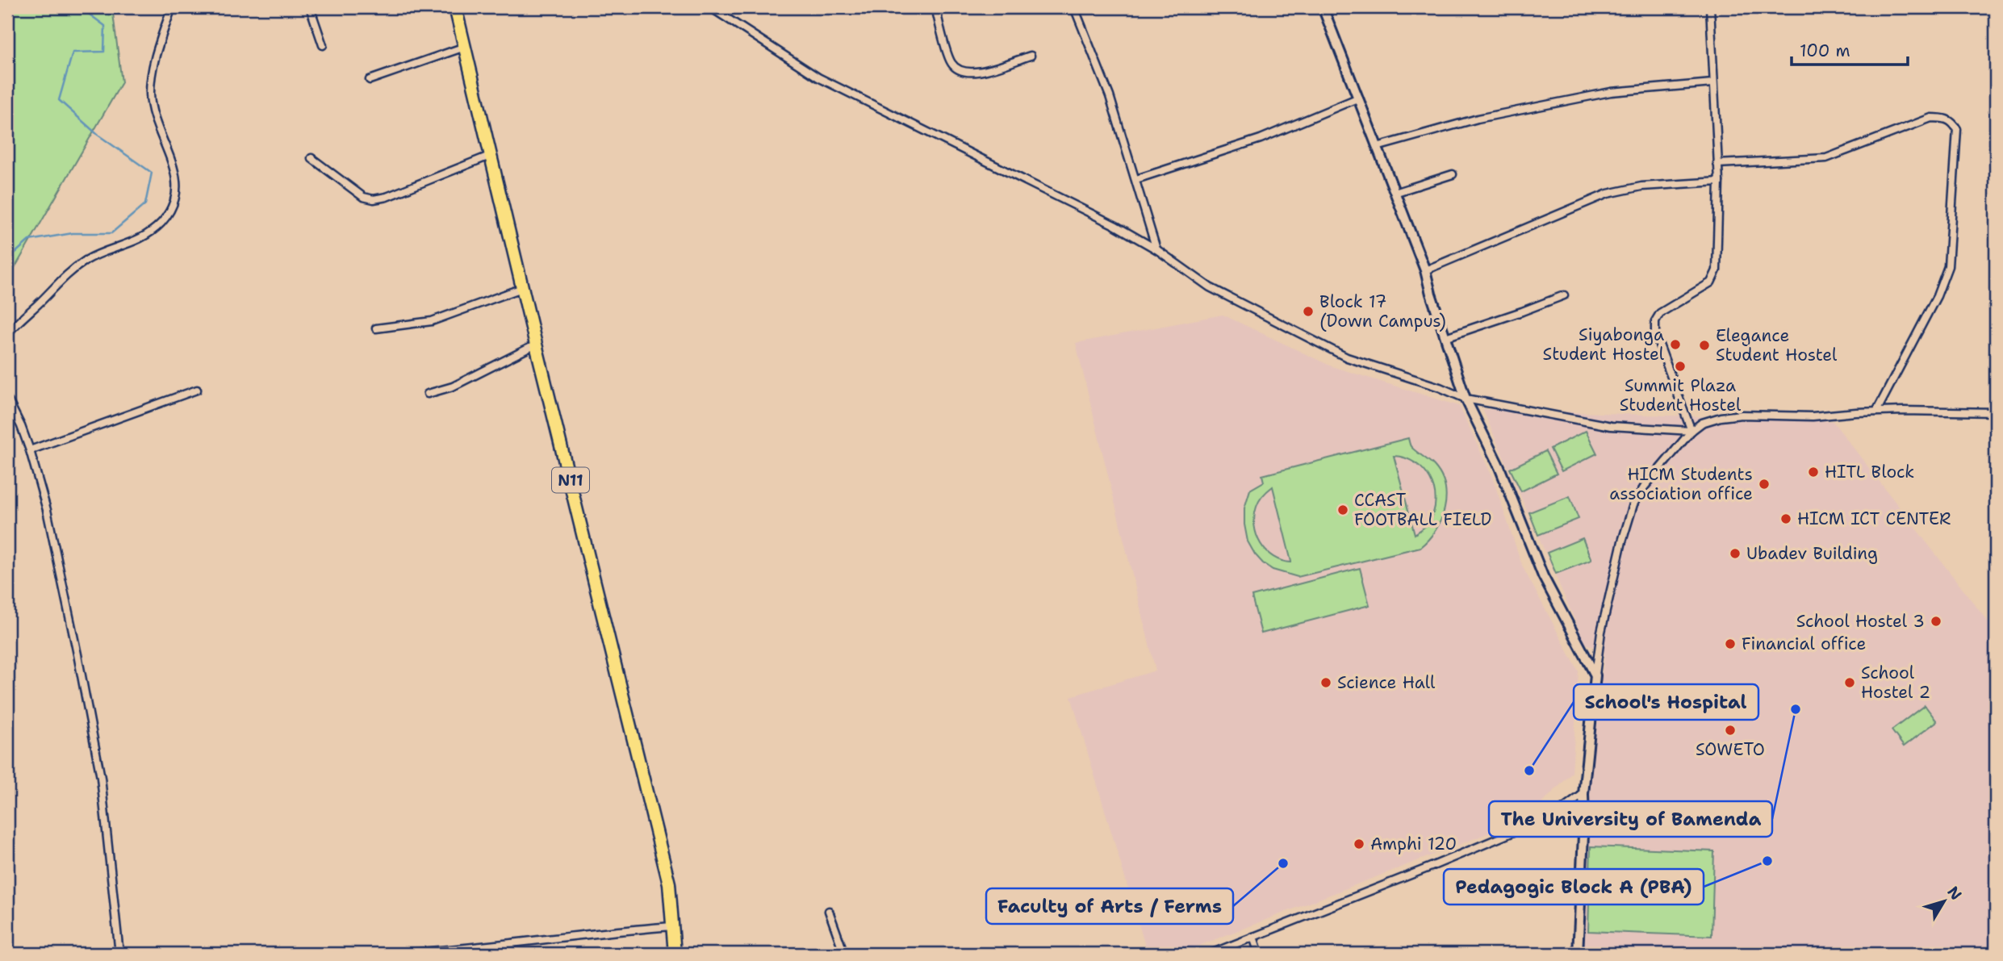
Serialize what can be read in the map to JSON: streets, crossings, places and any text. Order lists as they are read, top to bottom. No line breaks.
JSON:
{"streets":{"highway":["N11"]},"places":["Block 17 (Down Campus)","Siyabonga Student Hostel","Elegance Student Hostel","Summit Plaza Student Hostel","HITL Block","HICM Students association office","CCAST FOOTBALL FIELD","HICM ICT CENTER","Ubadev Building","School Hostel 3","Financial office","Science Hall","School Hostel 2","The University of Bamenda","SOWETO","School's Hospital","Amphi 120","Pedagogic Block A (PBA)","Faculty of Arts / Ferms"],"scale_bar":"100 m","north":"top right"}
